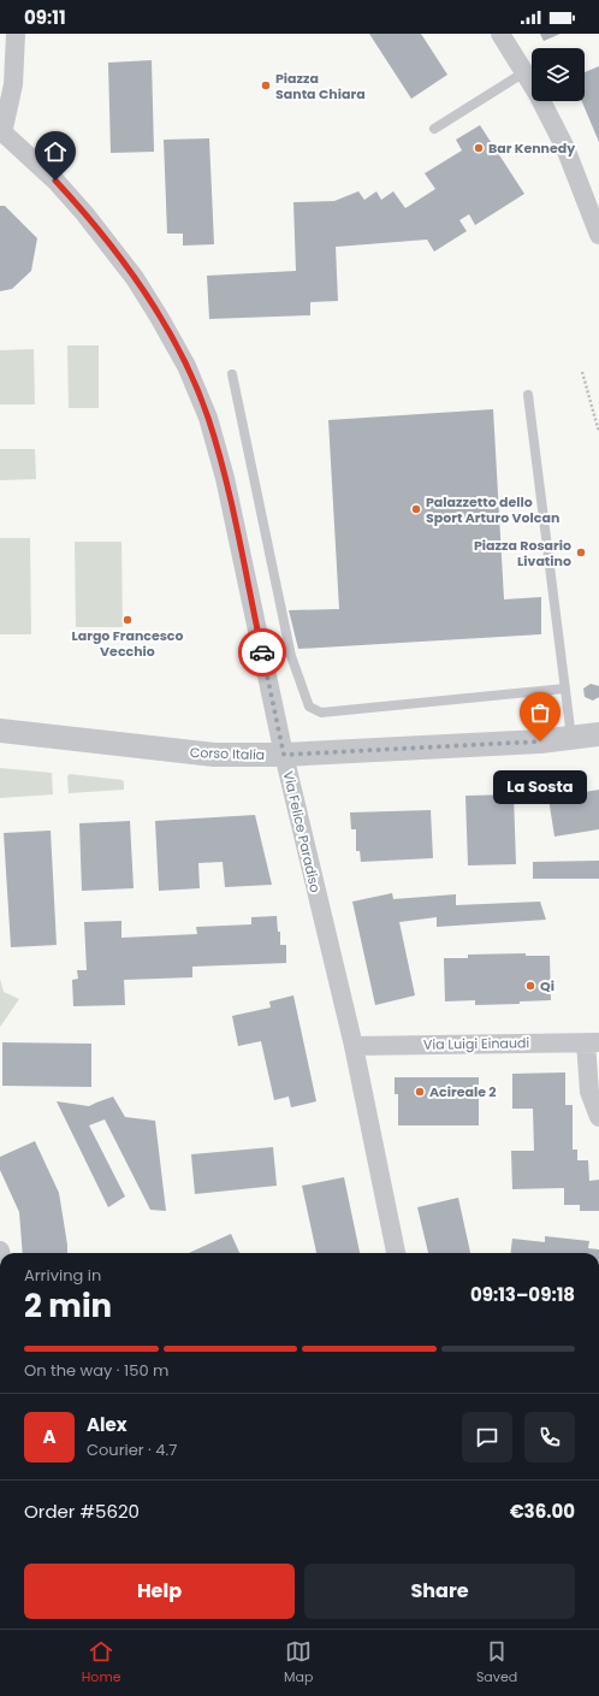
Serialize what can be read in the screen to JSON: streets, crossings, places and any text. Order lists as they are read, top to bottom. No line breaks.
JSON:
{"streets":{"street":["Corso Italia","Via Felice Paradiso","Via Luigi Einaudi"]},"crossings":[["Corso Italia","Via Felice Paradiso"],["Via Felice Paradiso","Via Luigi Einaudi"]],"places":["Piazza Santa Chiara","Bar Kennedy","Palazzetto dello Sport Arturo Volcan","Piazza Rosario Livatino","Largo Francesco Vecchio","La Sosta","Qi","Acireale 2"],"page":{"status":"09:11","bubble":"La Sosta","heading":["2 min","Arriving in","09:13–09:18"],"panel":["Alex","Courier · 4.7","Order #5620","€36.00"],"bar":"On the way · 150 m","round":"A","buttons":["Help","Share"],"tabs":["Home","Map","Saved"]}}
